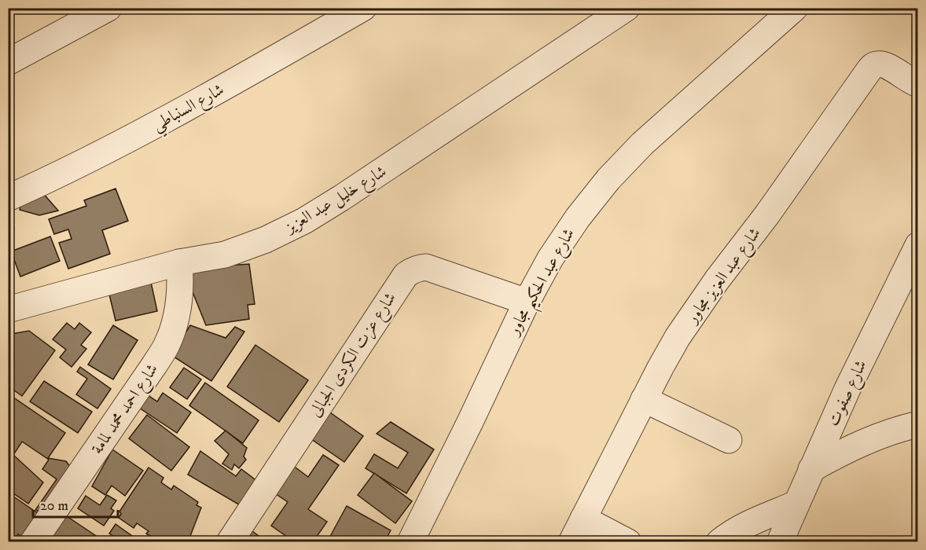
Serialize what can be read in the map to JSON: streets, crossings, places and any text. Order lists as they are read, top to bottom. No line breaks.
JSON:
{"streets":{"street":["شارع السنباطي","شارع خليل عبد العزيز","شارع عبد العزيز مجاور","شارع عبد الحكيم مجاور","شارع عزت الكردى الجبالى","شارع صفوت","شارع احمد محمد لمامة"]},"crossings":[["شارع خليل عبد العزيز","شارع احمد محمد لمامة"],["شارع عبد الحكيم مجاور","شارع عزت الكردى الجبالى"]],"scale_bar":"20 m"}
